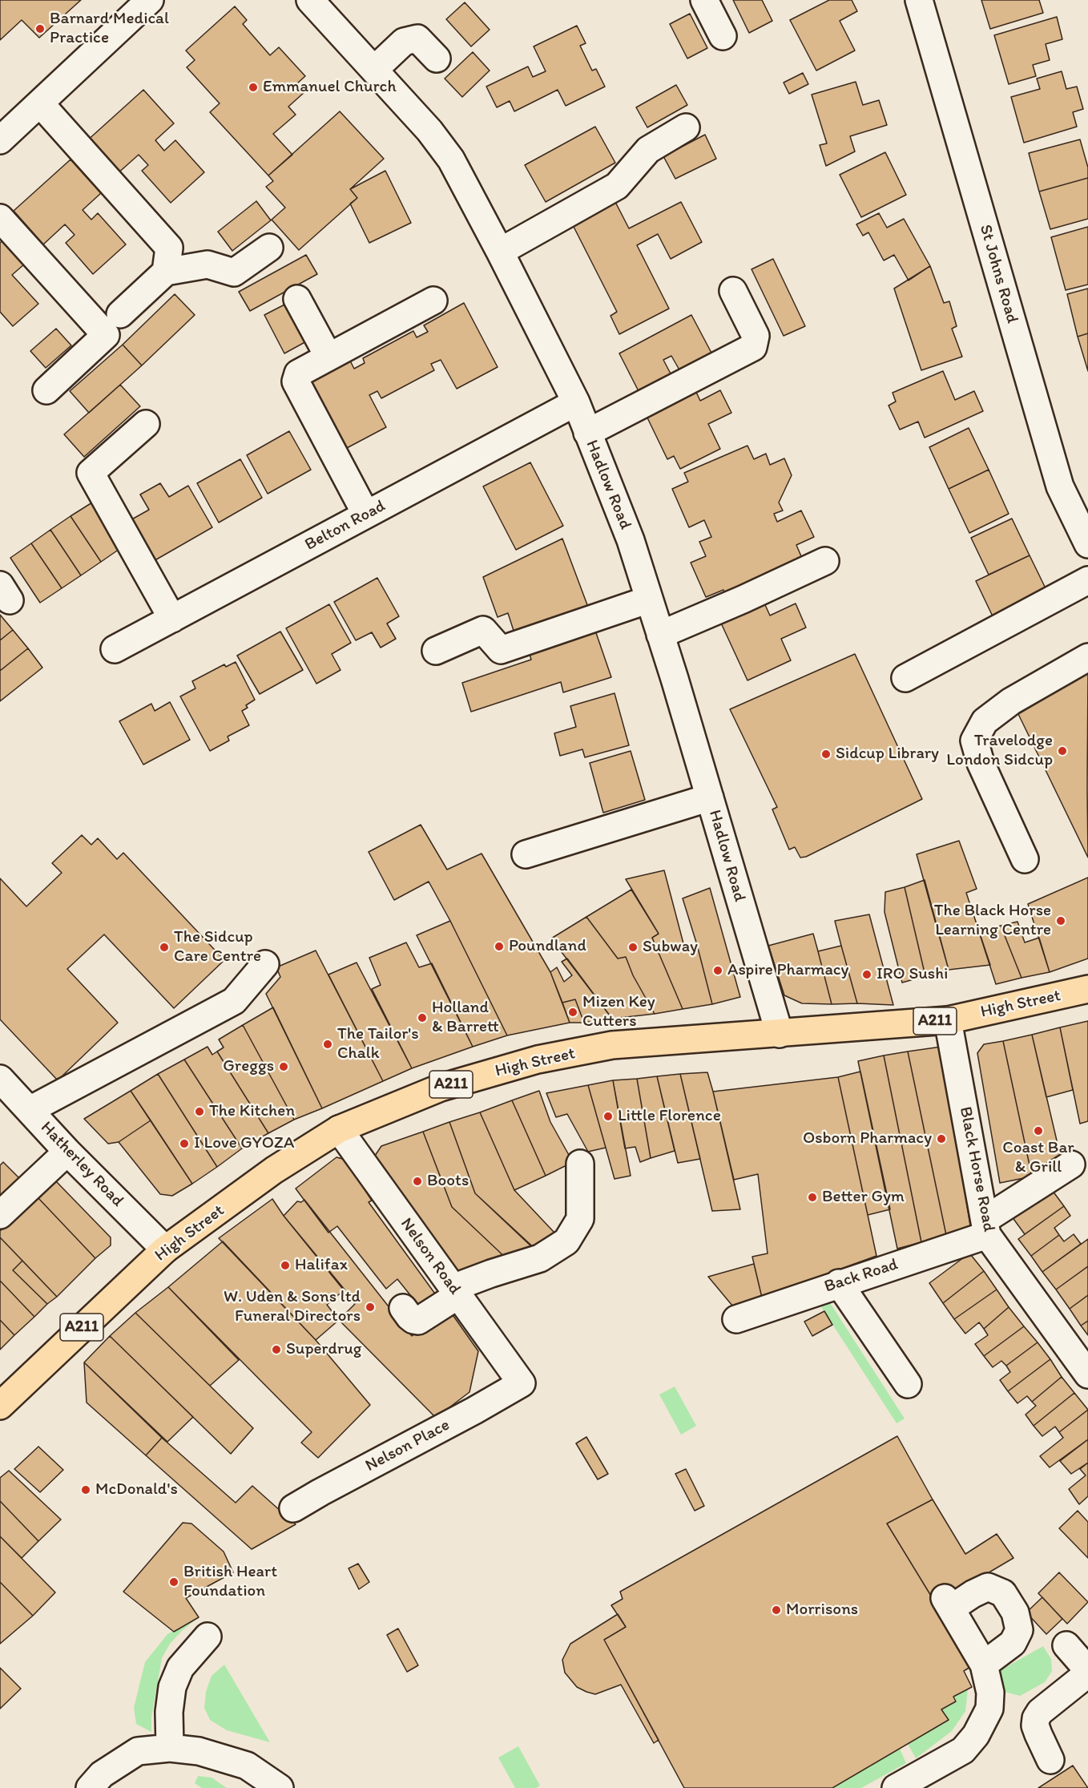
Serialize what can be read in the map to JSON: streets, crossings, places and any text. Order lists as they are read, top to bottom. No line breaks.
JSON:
{"streets":{"main road":["High Street","A211"],"street":["St Johns Road","Hadlow Road","Belton Road","Hatherley Road","Black Horse Road","Nelson Road","Back Road","Nelson Place"]},"crossings":[["Hadlow Road","Belton Road"],["Hadlow Road","High Street"],["High Street","Hatherley Road"],["High Street","Black Horse Road"],["High Street","Nelson Road"],["Black Horse Road","Back Road"],["Nelson Road","Nelson Place"]],"places":["Barnard Medical Practice","Emmanuel Church","Travelodge London Sidcup","Sidcup Library","The Black Horse Learning Centre","Poundland","The Sidcup Care Centre","Subway","Aspire Pharmacy","IRO Sushi","Mizen Key Cutters","Holland & Barrett","The Tailor's Chalk","Greggs","The Kitchen","Little Florence","Coast Bar & Grill","Osborn Pharmacy","I Love GYOZA","Boots","Better Gym","Halifax","W. Uden & Sons ltd Funeral Directors","Superdrug","McDonald's","British Heart Foundation","Morrisons"]}
